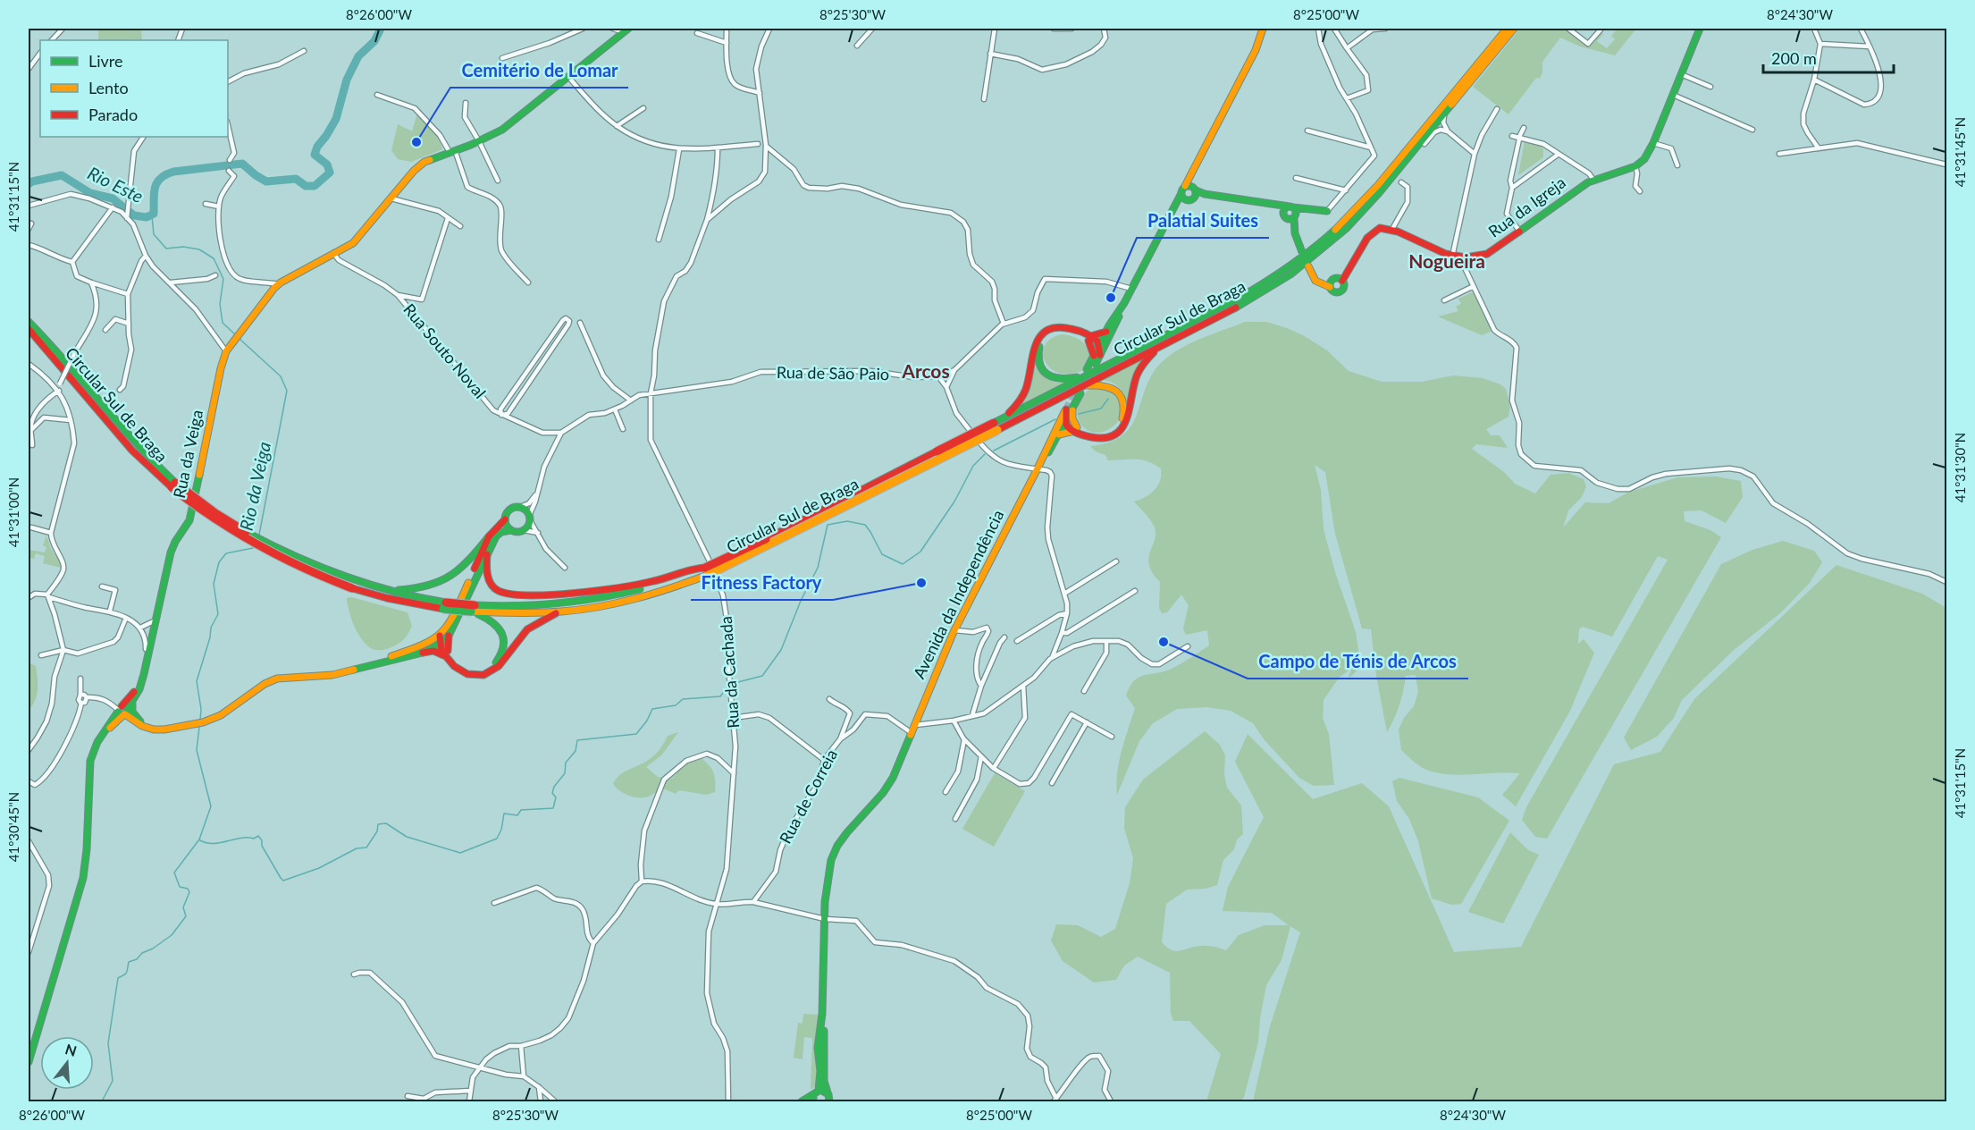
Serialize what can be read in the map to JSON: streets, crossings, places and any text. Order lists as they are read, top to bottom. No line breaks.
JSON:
{"streets":{"main road":["Rua da Igreja","Circular Sul de Braga","Rua da Veiga","Avenida da Independência"],"street":["Rua Souto Noval","Rua de São Paio","Rua da Cachada","Rua de Correia"]},"crossings":[["Rua Souto Noval","Rua de São Paio"],["Rua de São Paio","Rua da Cachada"],["Avenida da Independência","Rua de Correia"]],"districts":["Nogueira","Arcos"],"water":["Rio Este","Rio da Veiga"],"places":["Cemitério de Lomar","Palatial Suites","Fitness Factory","Campo de Ténis de Arcos"],"legend":["Livre","Lento","Parado"],"scale_bar":"200 m","north":"top","coordinates":["8°26'00\"W","8°25'30\"W","8°25'00\"W","8°24'30\"W","41°31'45\"N","41°31'15\"N","41°31'30\"N","41°31'00\"N","41°30'45\"N"]}
